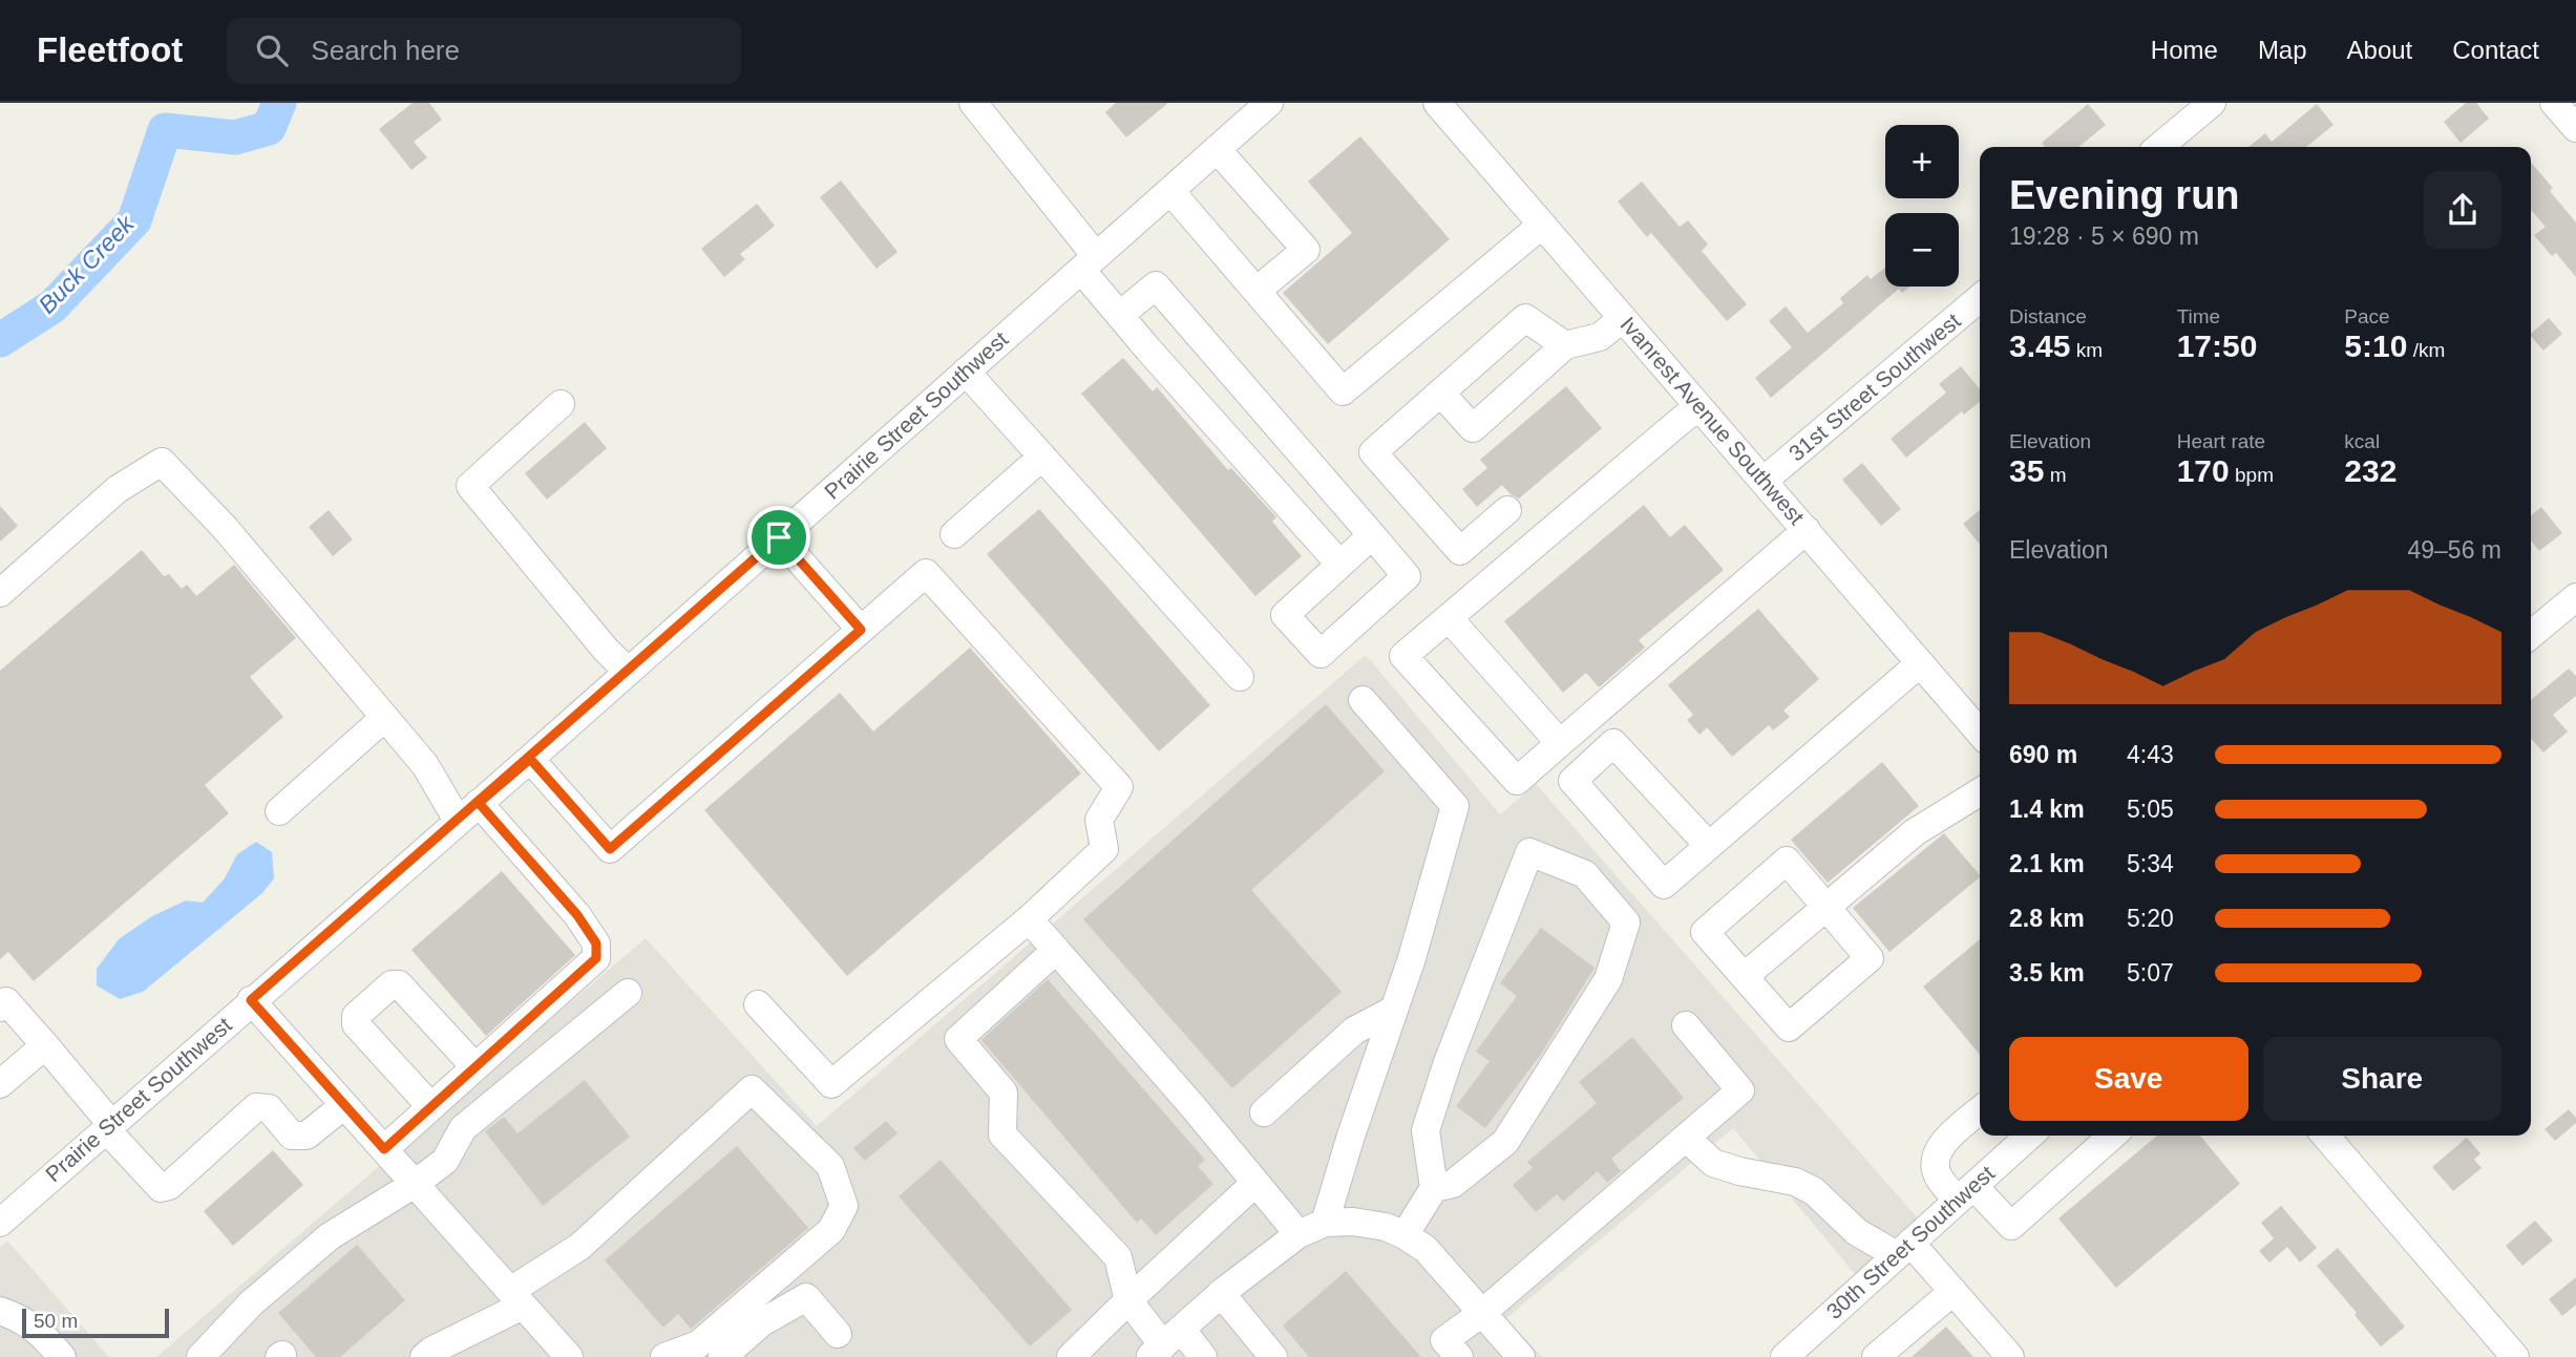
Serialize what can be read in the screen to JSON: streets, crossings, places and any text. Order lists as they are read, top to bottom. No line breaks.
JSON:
{"streets":{"street":["31st Street Southwest","Prairie Street Southwest","Ivanrest Avenue Southwest","30th Street Southwest"]},"crossings":[["31st Street Southwest","Ivanrest Avenue Southwest"]],"water":["Buck Creek"],"scale_bar":"50 m","page":{"header":"Fleetfoot","search":"Search here","nav":["Home","Map","About","Contact"],"map_buttons":["+","−"],"heading":["Evening run","19:28 · 5 × 690 m"],"stats":[["Distance","3.45 km"],["Time","17:50"],["Pace","5:10 /km"],["Elevation","35 m"],["Heart rate","170 bpm"],["kcal","232"]],"chart":["Elevation","49–56 m"],"list":[{"name":"690 m","note":"4:43"},{"name":"1.4 km","note":"5:05"},{"name":"2.1 km","note":"5:34"},{"name":"2.8 km","note":"5:20"},{"name":"3.5 km","note":"5:07"}],"buttons":["Save","Share"],"scale":"50 m"}}
